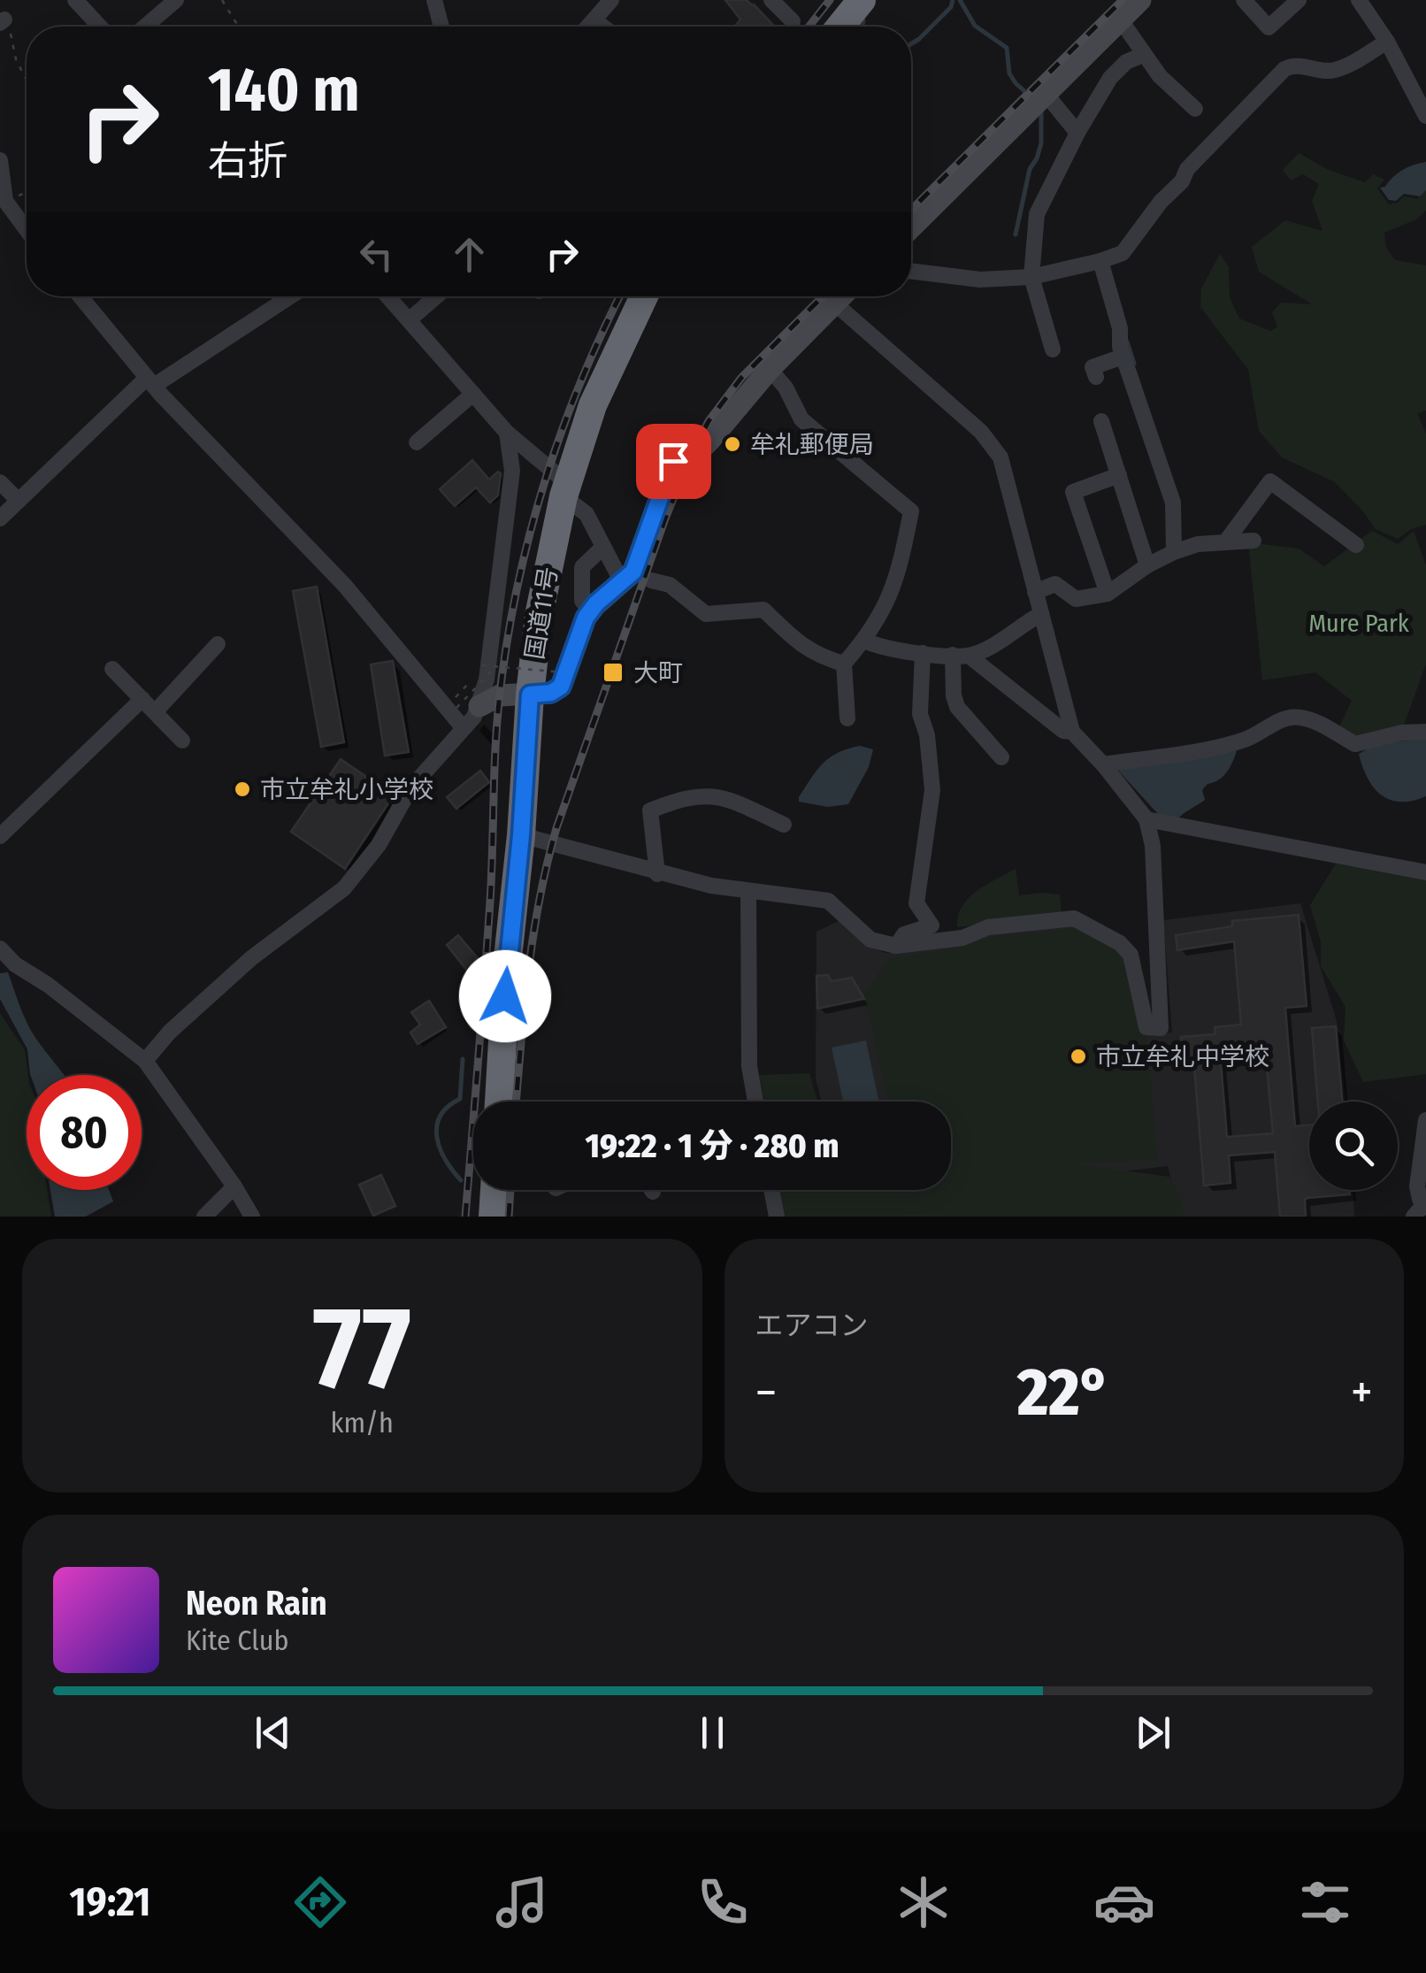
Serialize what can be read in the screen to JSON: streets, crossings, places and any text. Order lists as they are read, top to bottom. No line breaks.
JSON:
{"streets":{"highway":["国道11号"]},"parks":["Mure Park"],"places":{"other":["牟礼郵便局","市立牟礼小学校","市立牟礼中学校"],"transit":["大町"]},"page":{"turn":["140 m","右折"],"limit":"80","trip":"19:22 · 1 分 · 280 m","tile":[["77","km/h"],"エアコン"],"heat":["−","22°","+"],"song":["Neon Rain","Kite Club"],"tabs":"19:21"}}
